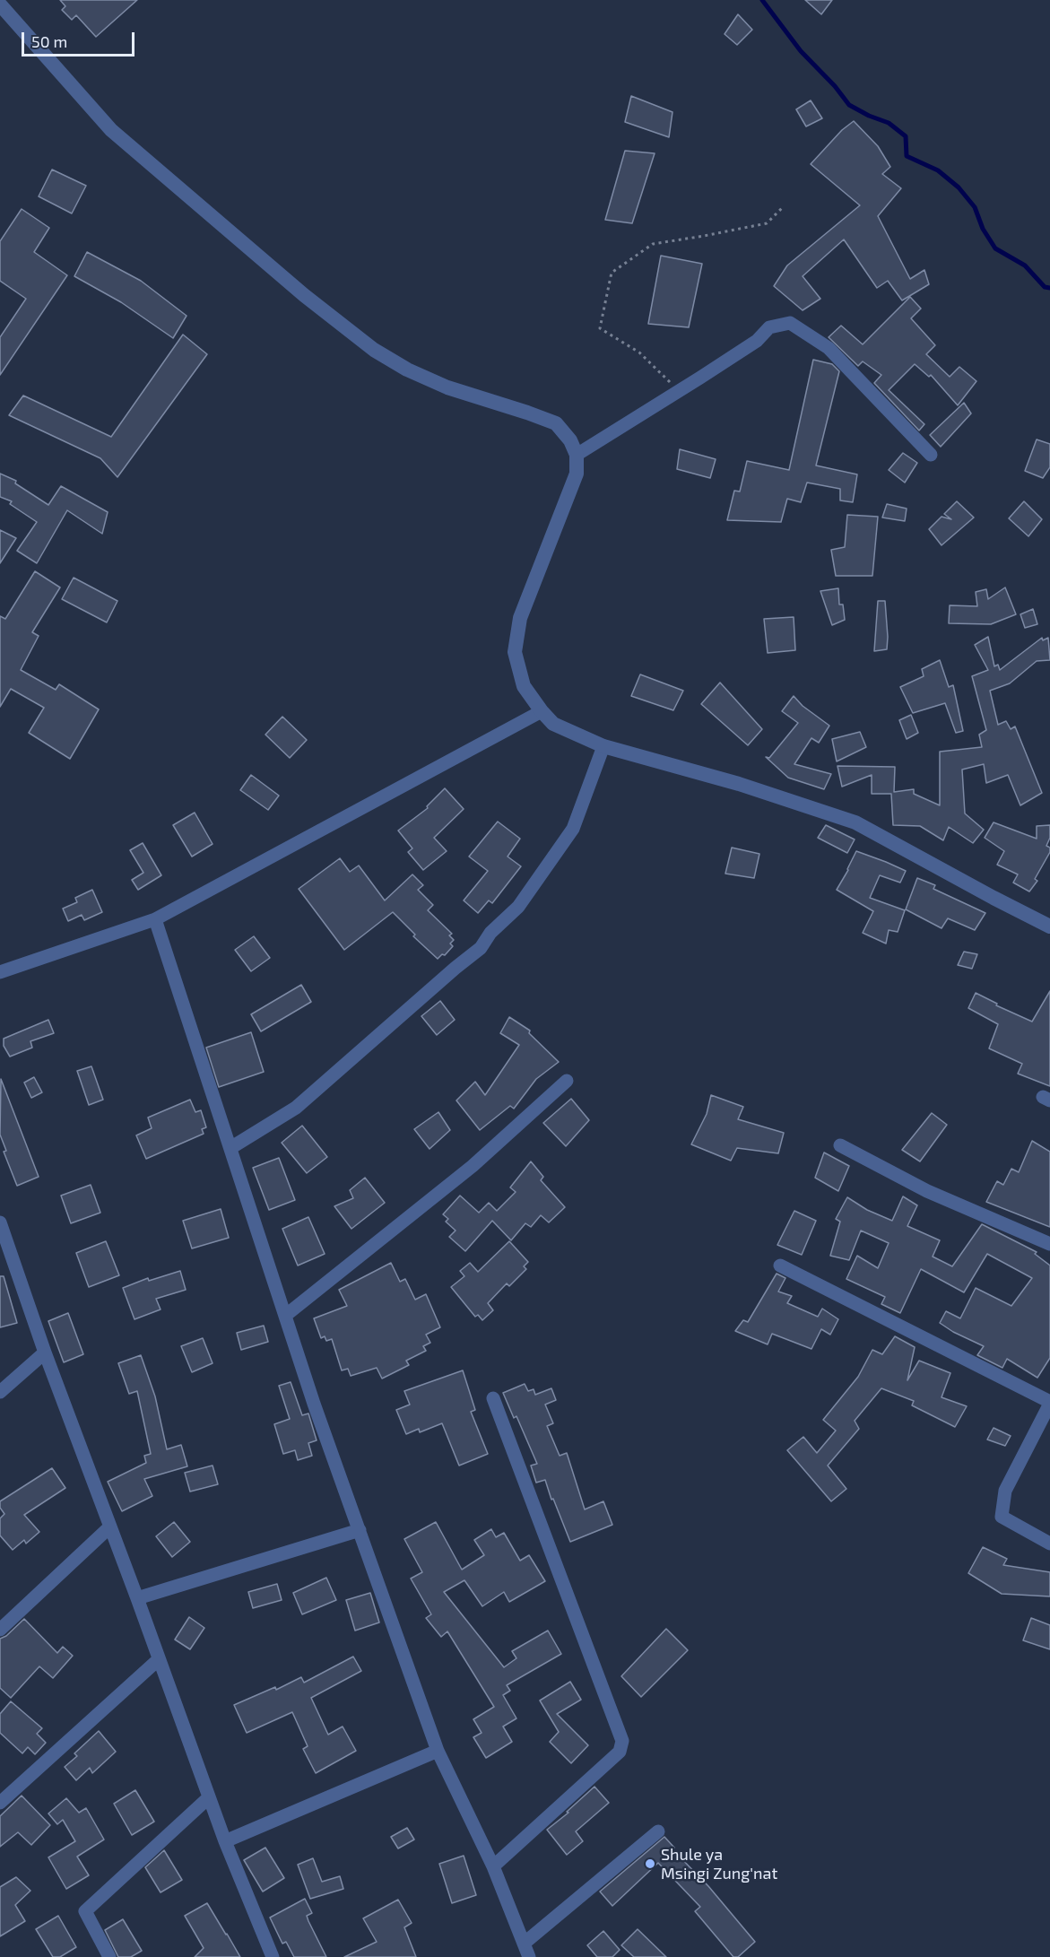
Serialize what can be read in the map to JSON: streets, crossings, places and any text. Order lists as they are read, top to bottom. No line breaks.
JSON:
{"places":["Shule ya Msingi Zung'nat"],"scale_bar":"50 m"}
